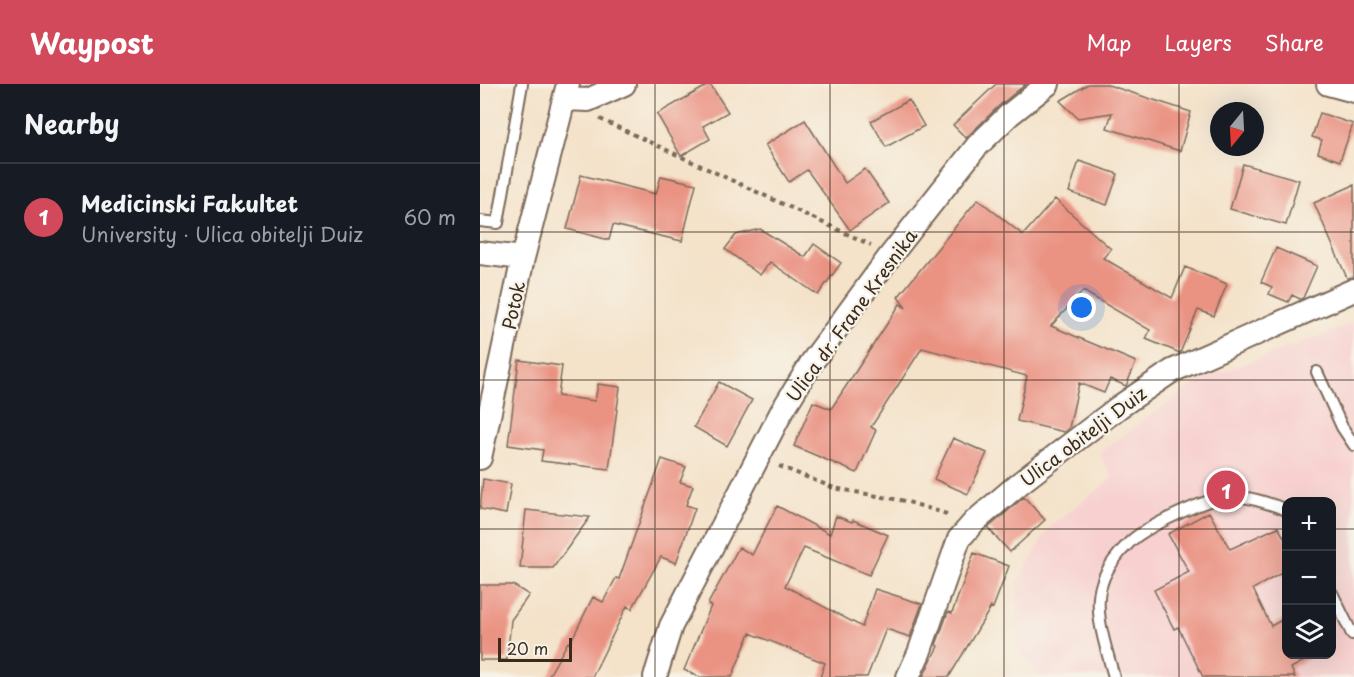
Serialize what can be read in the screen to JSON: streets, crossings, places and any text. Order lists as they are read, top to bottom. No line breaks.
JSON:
{"streets":{"street":["Potok","Ulica dr. Frane Kresnika","Ulica obitelji Duiz"]},"scale_bar":"20 m","north":"bottom","page":{"header":"Waypost","nav":["Map","Layers","Share"],"heading":"Nearby","list":[{"mark":"1","name":"Medicinski Fakultet","note":"University · Ulica obitelji Duiz","value":"60 m"}],"pins":"1","map_buttons":["+","−"],"scale":"20 m"}}
